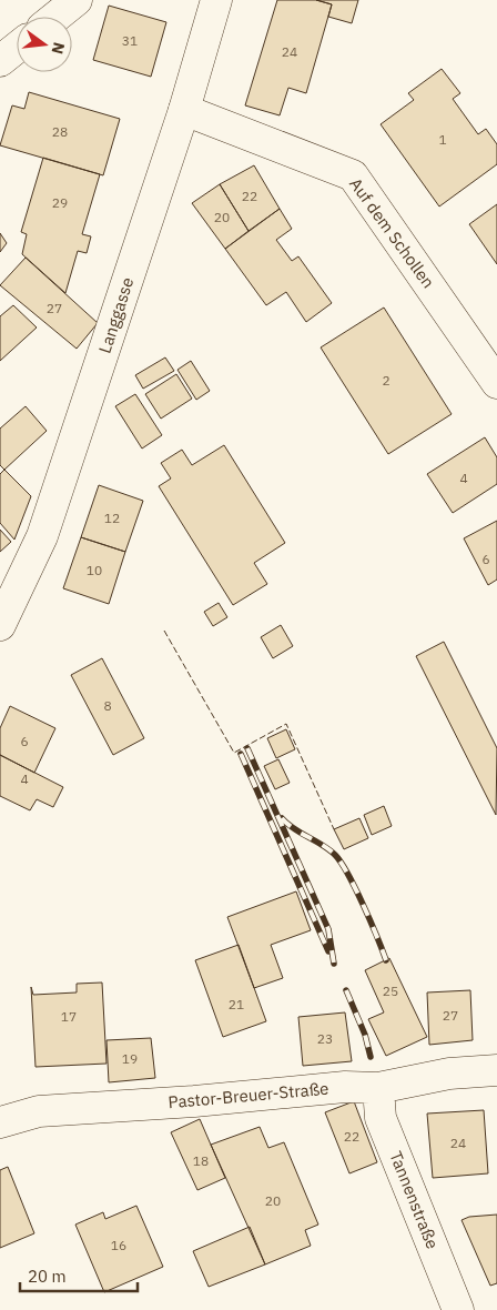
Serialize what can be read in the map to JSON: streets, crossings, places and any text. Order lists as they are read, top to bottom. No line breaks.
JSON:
{"streets":{"street":["Auf dem Schollen","Langgasse","Pastor-Breuer-Straße","Tannenstraße"]},"crossings":[["Auf dem Schollen","Langgasse"],["Pastor-Breuer-Straße","Tannenstraße"]],"house_numbers":["31","24","28","1","22","29","20","27","2","4","12","6","10","8","6","4","25","21","27","17","23","19","22","24","18","20","16"],"scale_bar":"20 m","north":"right"}
